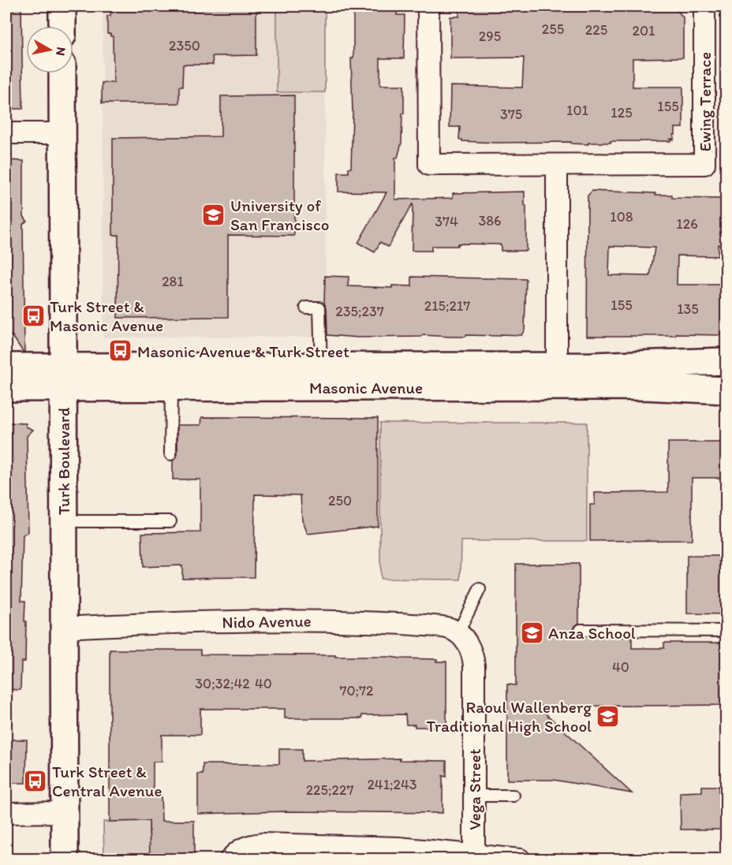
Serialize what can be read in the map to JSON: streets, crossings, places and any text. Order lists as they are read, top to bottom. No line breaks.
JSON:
{"streets":{"main road":["Masonic Avenue","Turk Boulevard"],"street":["Ewing Terrace","Nido Avenue","Vega Street"]},"crossings":[["Masonic Avenue","Turk Boulevard"],["Turk Boulevard","Nido Avenue"],["Nido Avenue","Vega Street"]],"places":{"school or university":["University of San Francisco","Anza School","Raoul Wallenberg Traditional High School"],"bus stop":["Turk Street & Masonic Avenue","Masonic Avenue & Turk Street","Turk Street & Central Avenue"]},"house_numbers":["255","225","201","295","2350","155","101","125","375","108","386","374","126","281","155","215;217","135","235;237","250","40","30;32;42","40","70;72","241;243","225;227"],"north":"right"}
